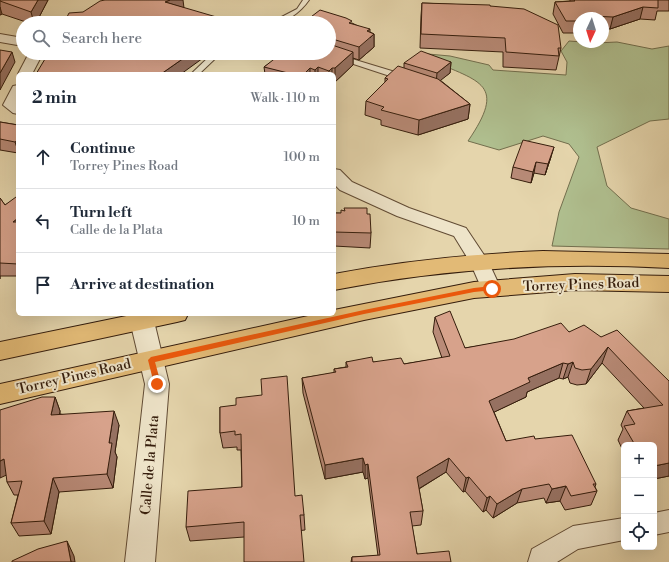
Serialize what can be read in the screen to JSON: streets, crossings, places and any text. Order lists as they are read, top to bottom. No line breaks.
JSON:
{"streets":{"main road":["Torrey Pines Road"],"street":["Calle de la Plata"]},"crossings":[["Torrey Pines Road","Calle de la Plata"]],"north":"bottom","page":{"search":"Search here","heading":["2 min","Walk · 110 m"],"list":[["Continue","Torrey Pines Road","100 m"],["Turn left","Calle de la Plata","10 m"],"Arrive at destination"],"map_buttons":["+","−"]}}
